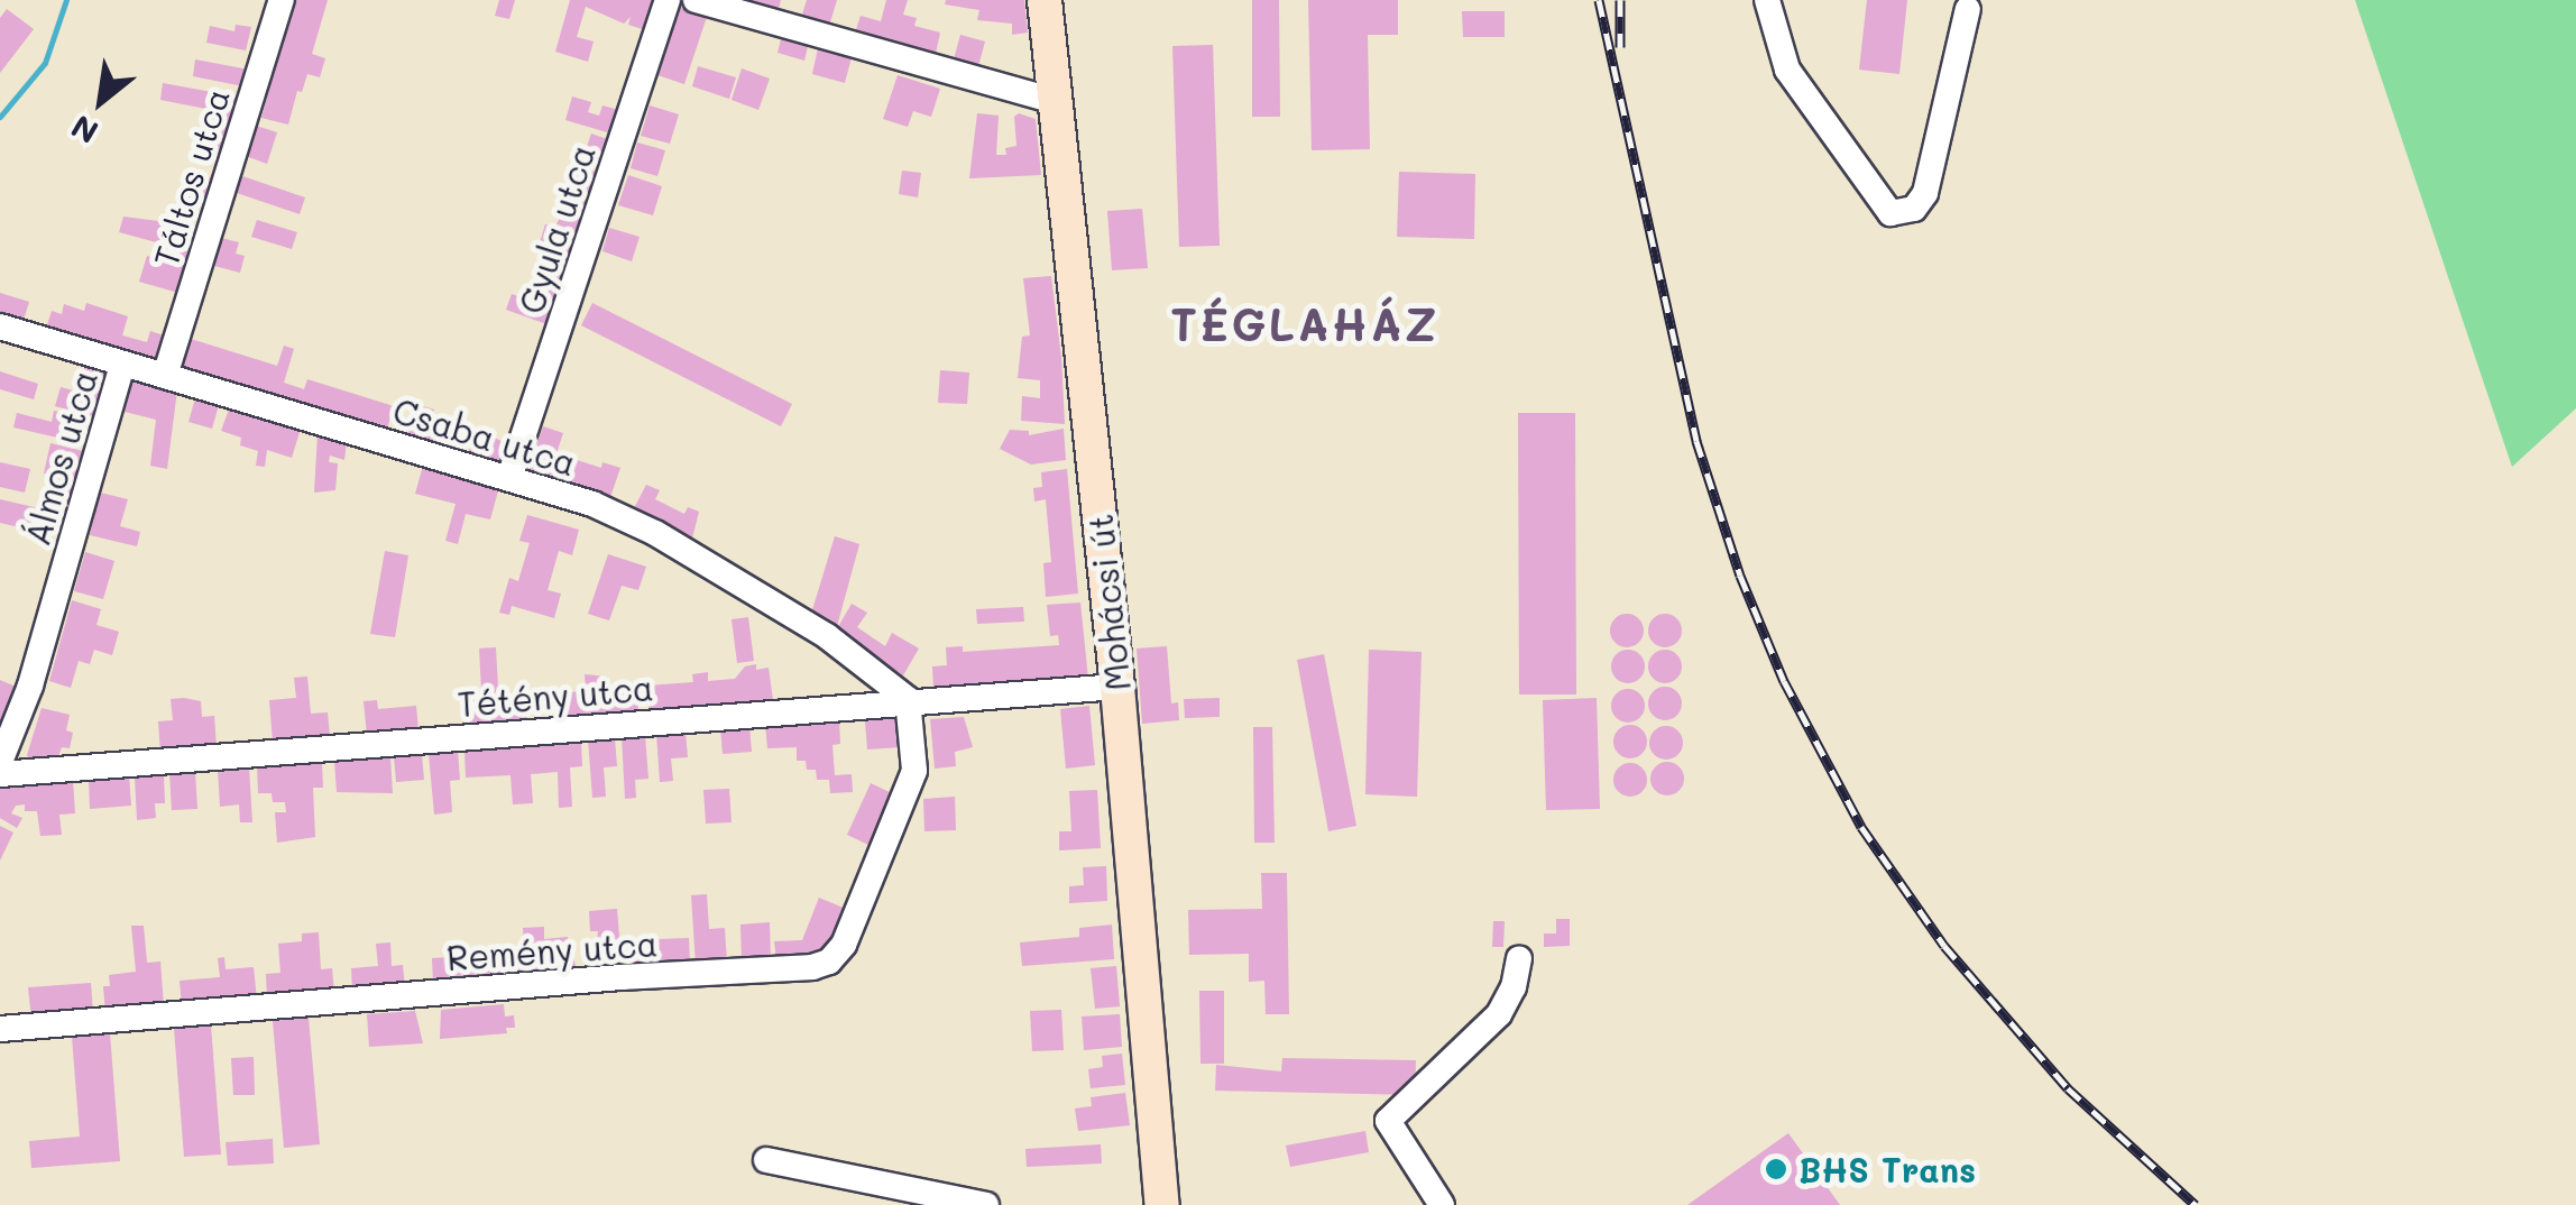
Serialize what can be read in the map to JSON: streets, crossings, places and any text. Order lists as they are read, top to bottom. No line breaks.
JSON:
{"streets":{"main road":["Mohácsi út"],"street":["Táltos utca","Gyula utca","Csaba utca","Álmos utca","Tétény utca","Remény utca"]},"crossings":[["Táltos utca","Csaba utca"],["Gyula utca","Csaba utca"],["Csaba utca","Álmos utca"],["Csaba utca","Tétény utca"],["Csaba utca","Remény utca"],["Mohácsi út","Tétény utca"],["Tétény utca","Remény utca"]],"districts":["TÉGLAHÁZ"],"places":["BHS Trans"],"north":"bottom left"}
